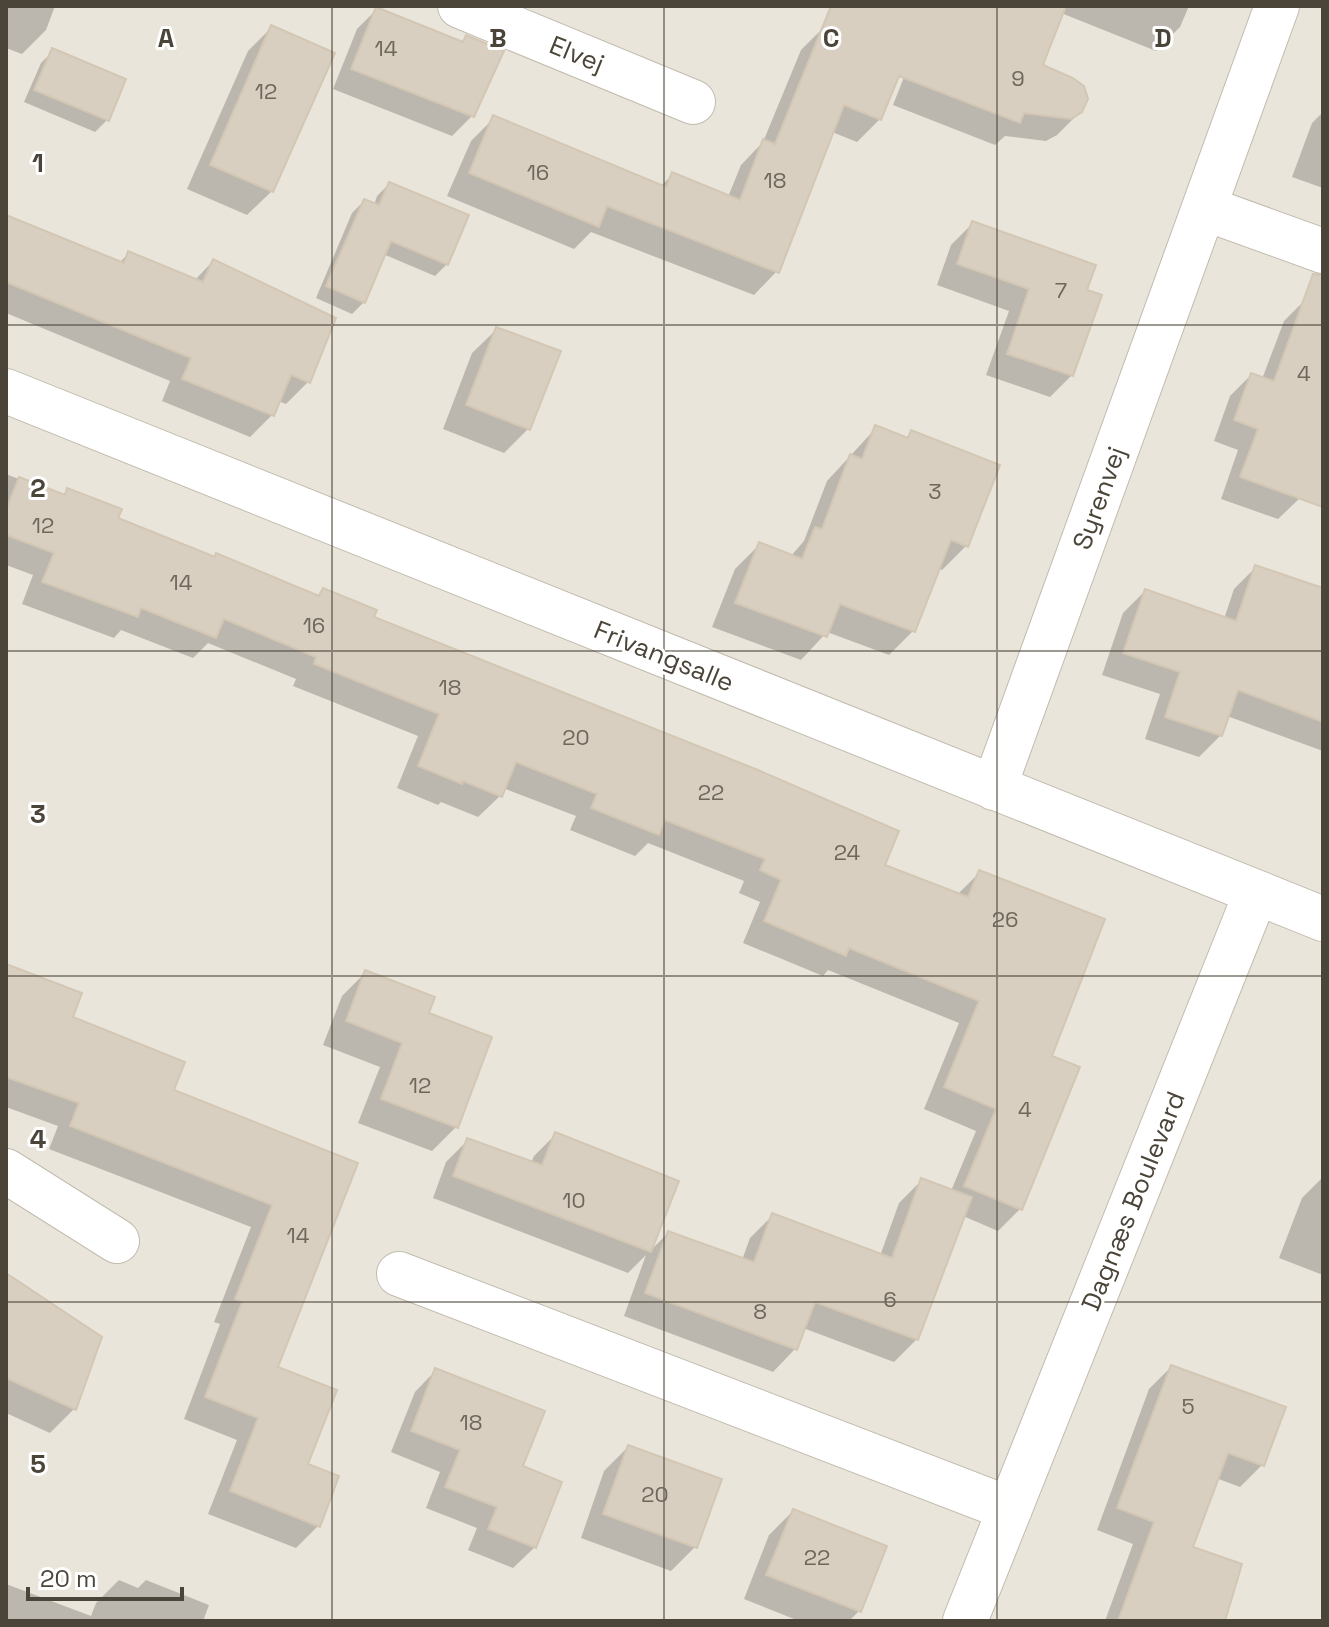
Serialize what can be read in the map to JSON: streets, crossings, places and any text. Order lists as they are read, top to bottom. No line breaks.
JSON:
{"streets":{"street":["Elvej","Syrenvej","Frivangsalle","Dagnæs Boulevard"]},"crossings":[["Syrenvej","Frivangsalle"],["Frivangsalle","Dagnæs Boulevard"]],"house_numbers":["14","9","12","16","18","7","4","3","12","14","16","18","20","22","24","26","12","4","10","14","6","8","5","18","20","22"],"scale_bar":"20 m","grid":{"columns":["A","B","C","D"],"rows":["1","2","3","4","5"]}}
